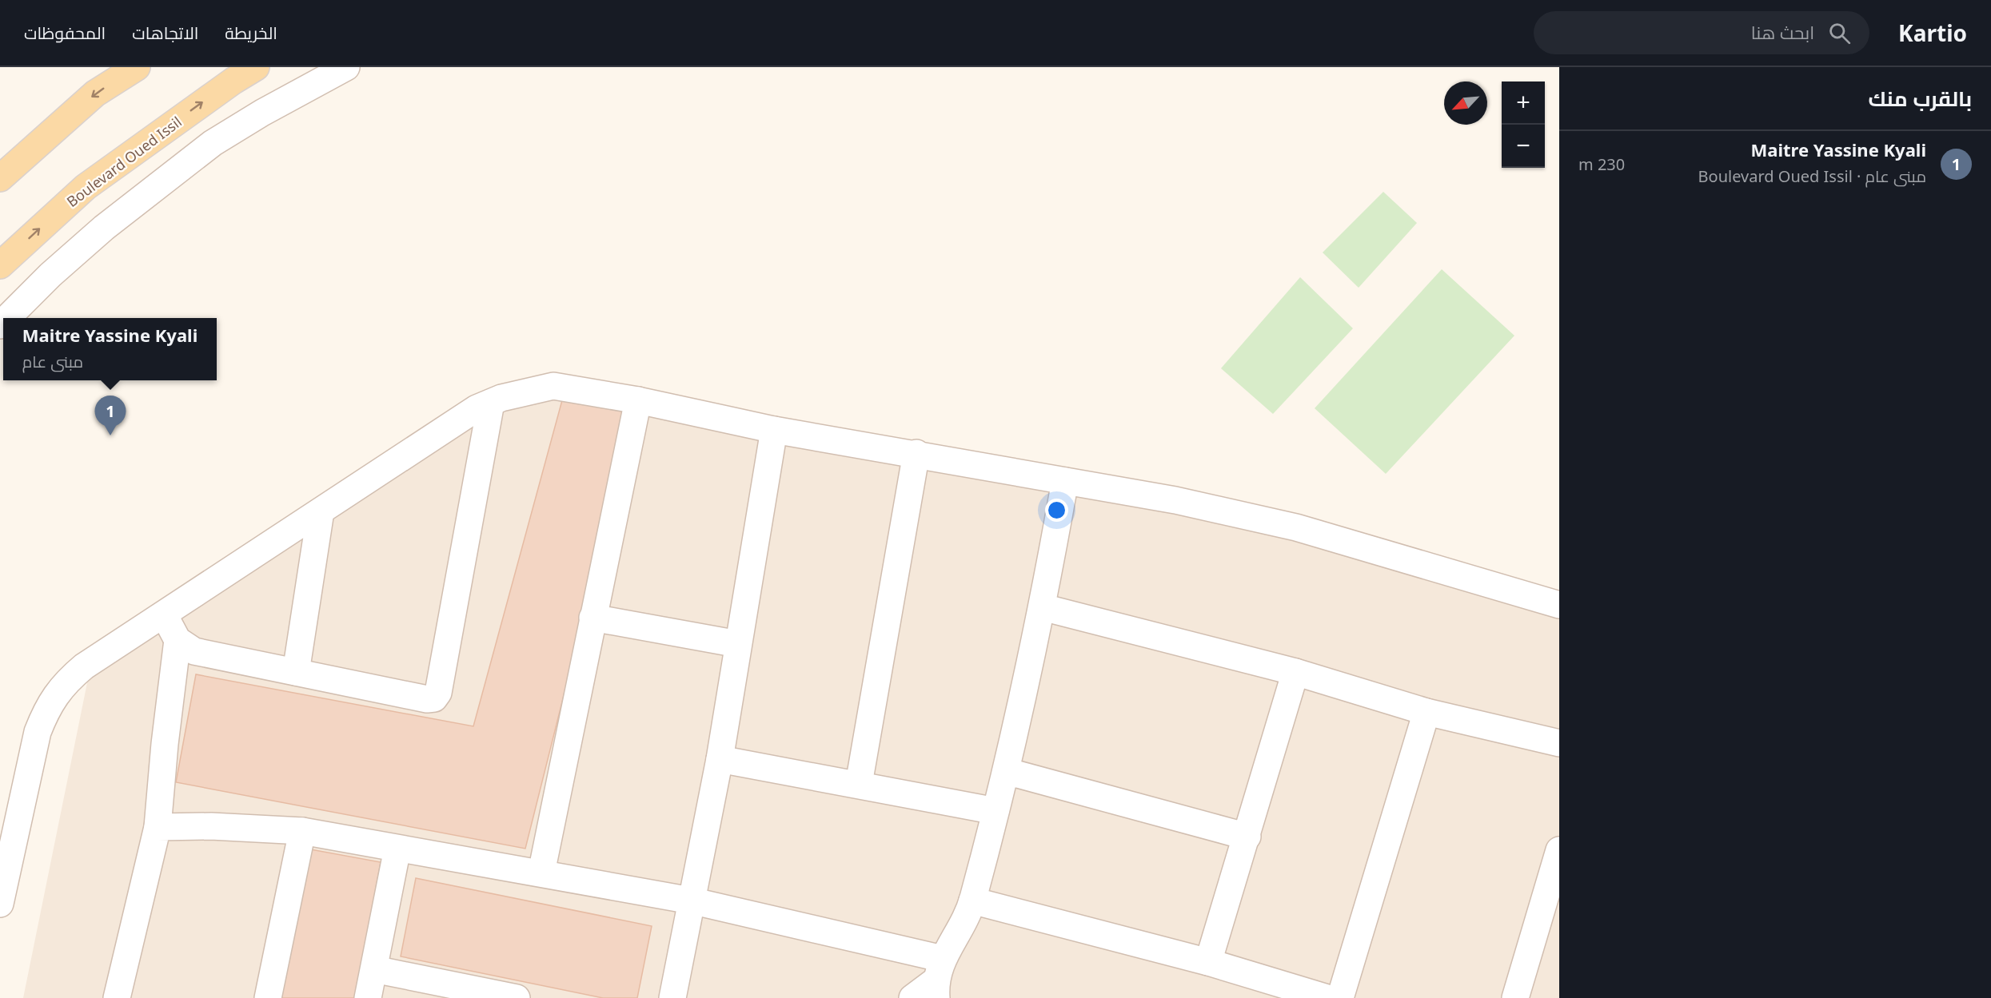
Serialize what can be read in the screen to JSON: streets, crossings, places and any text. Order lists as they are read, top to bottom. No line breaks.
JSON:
{"streets":{"main road":["Boulevard Oued Issil"]},"north":"bottom left","page":{"header":"Kartio","search":"ابحث هنا","nav":["الخريطة","الاتجاهات","المحفوظات"],"heading":"بالقرب منك","map_buttons":["+","−"],"list":[{"mark":"1","name":"Maitre Yassine Kyali","note":"مبنى عام · Boulevard Oued Issil","value":"230 m"}],"popup":["Maitre Yassine Kyali","مبنى عام"],"pins":"1"}}
